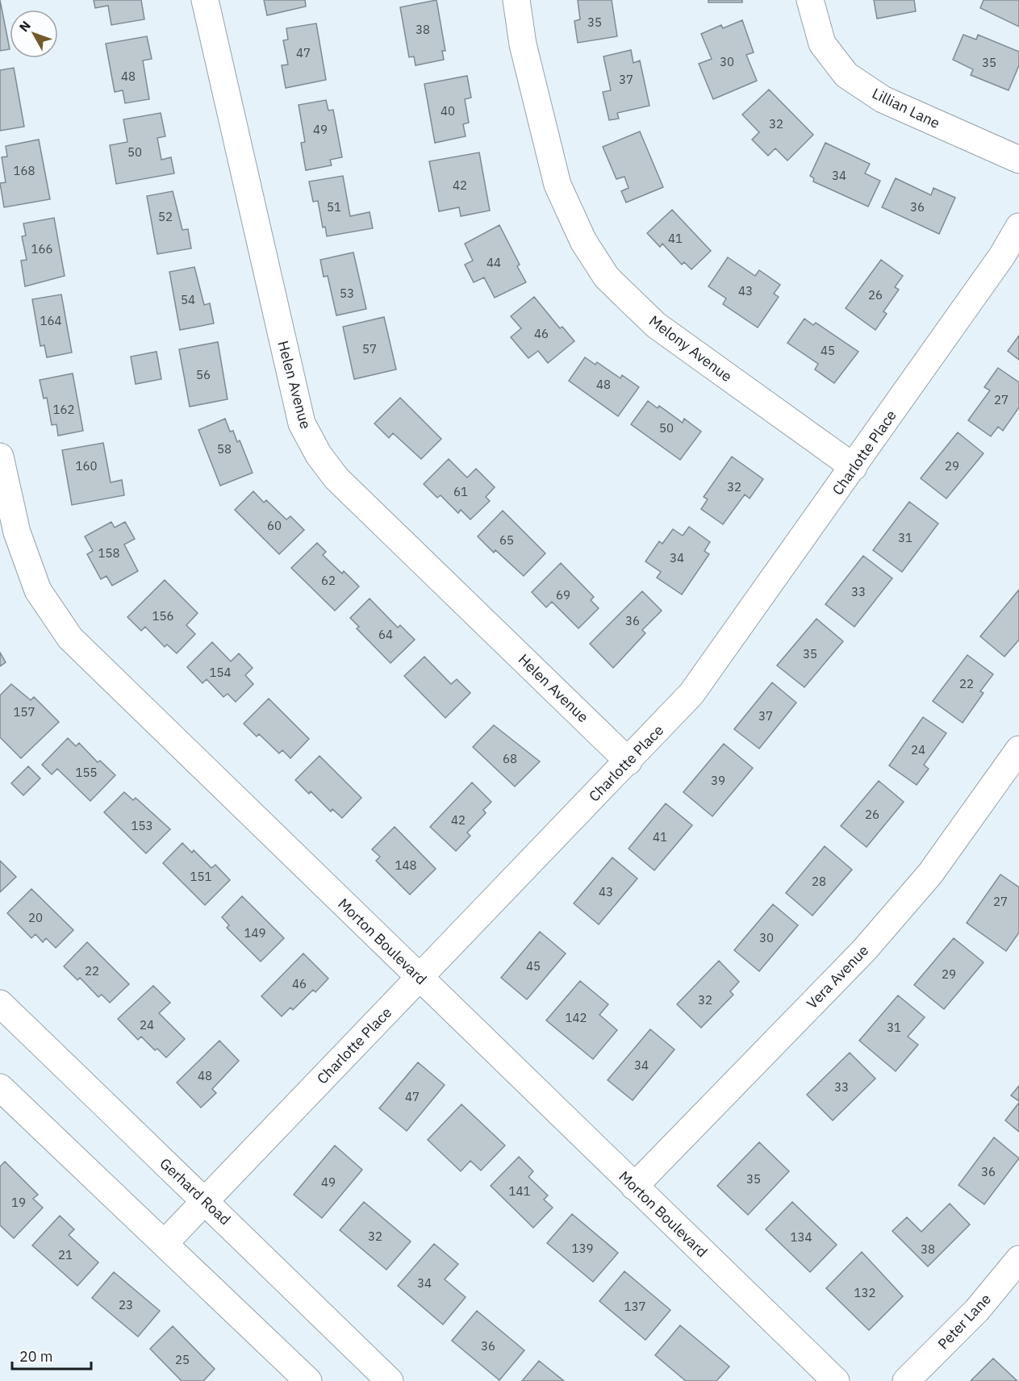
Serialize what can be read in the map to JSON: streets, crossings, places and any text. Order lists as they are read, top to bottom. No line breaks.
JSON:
{"streets":{"street":["Lillian Lane","Melony Avenue","Helen Avenue","Charlotte Place","Morton Boulevard","Vera Avenue","Gerhard Road","Peter Lane"]},"crossings":[["Melony Avenue","Charlotte Place"],["Helen Avenue","Charlotte Place"],["Charlotte Place","Morton Boulevard"],["Charlotte Place","Gerhard Road"],["Morton Boulevard","Vera Avenue"]],"house_numbers":["35","38","47","30","35","48","37","40","32","49","50","168","34","42","51","36","52","41","166","44","43","53","26","54","164","46","57","45","56","48","27","162","50","58","160","29","32","61","60","31","65","158","34","62","33","69","156","36","64","35","154","22","157","37","24","68","155","39","26","42","153","41","148","151","28","43","27","20","149","30","45","22","29","46","32","142","24","31","34","48","33","47","36","35","49","141","19","32","134","139","38","21","34","132","23","137","36","25"],"scale_bar":"20 m","north":"top left"}
